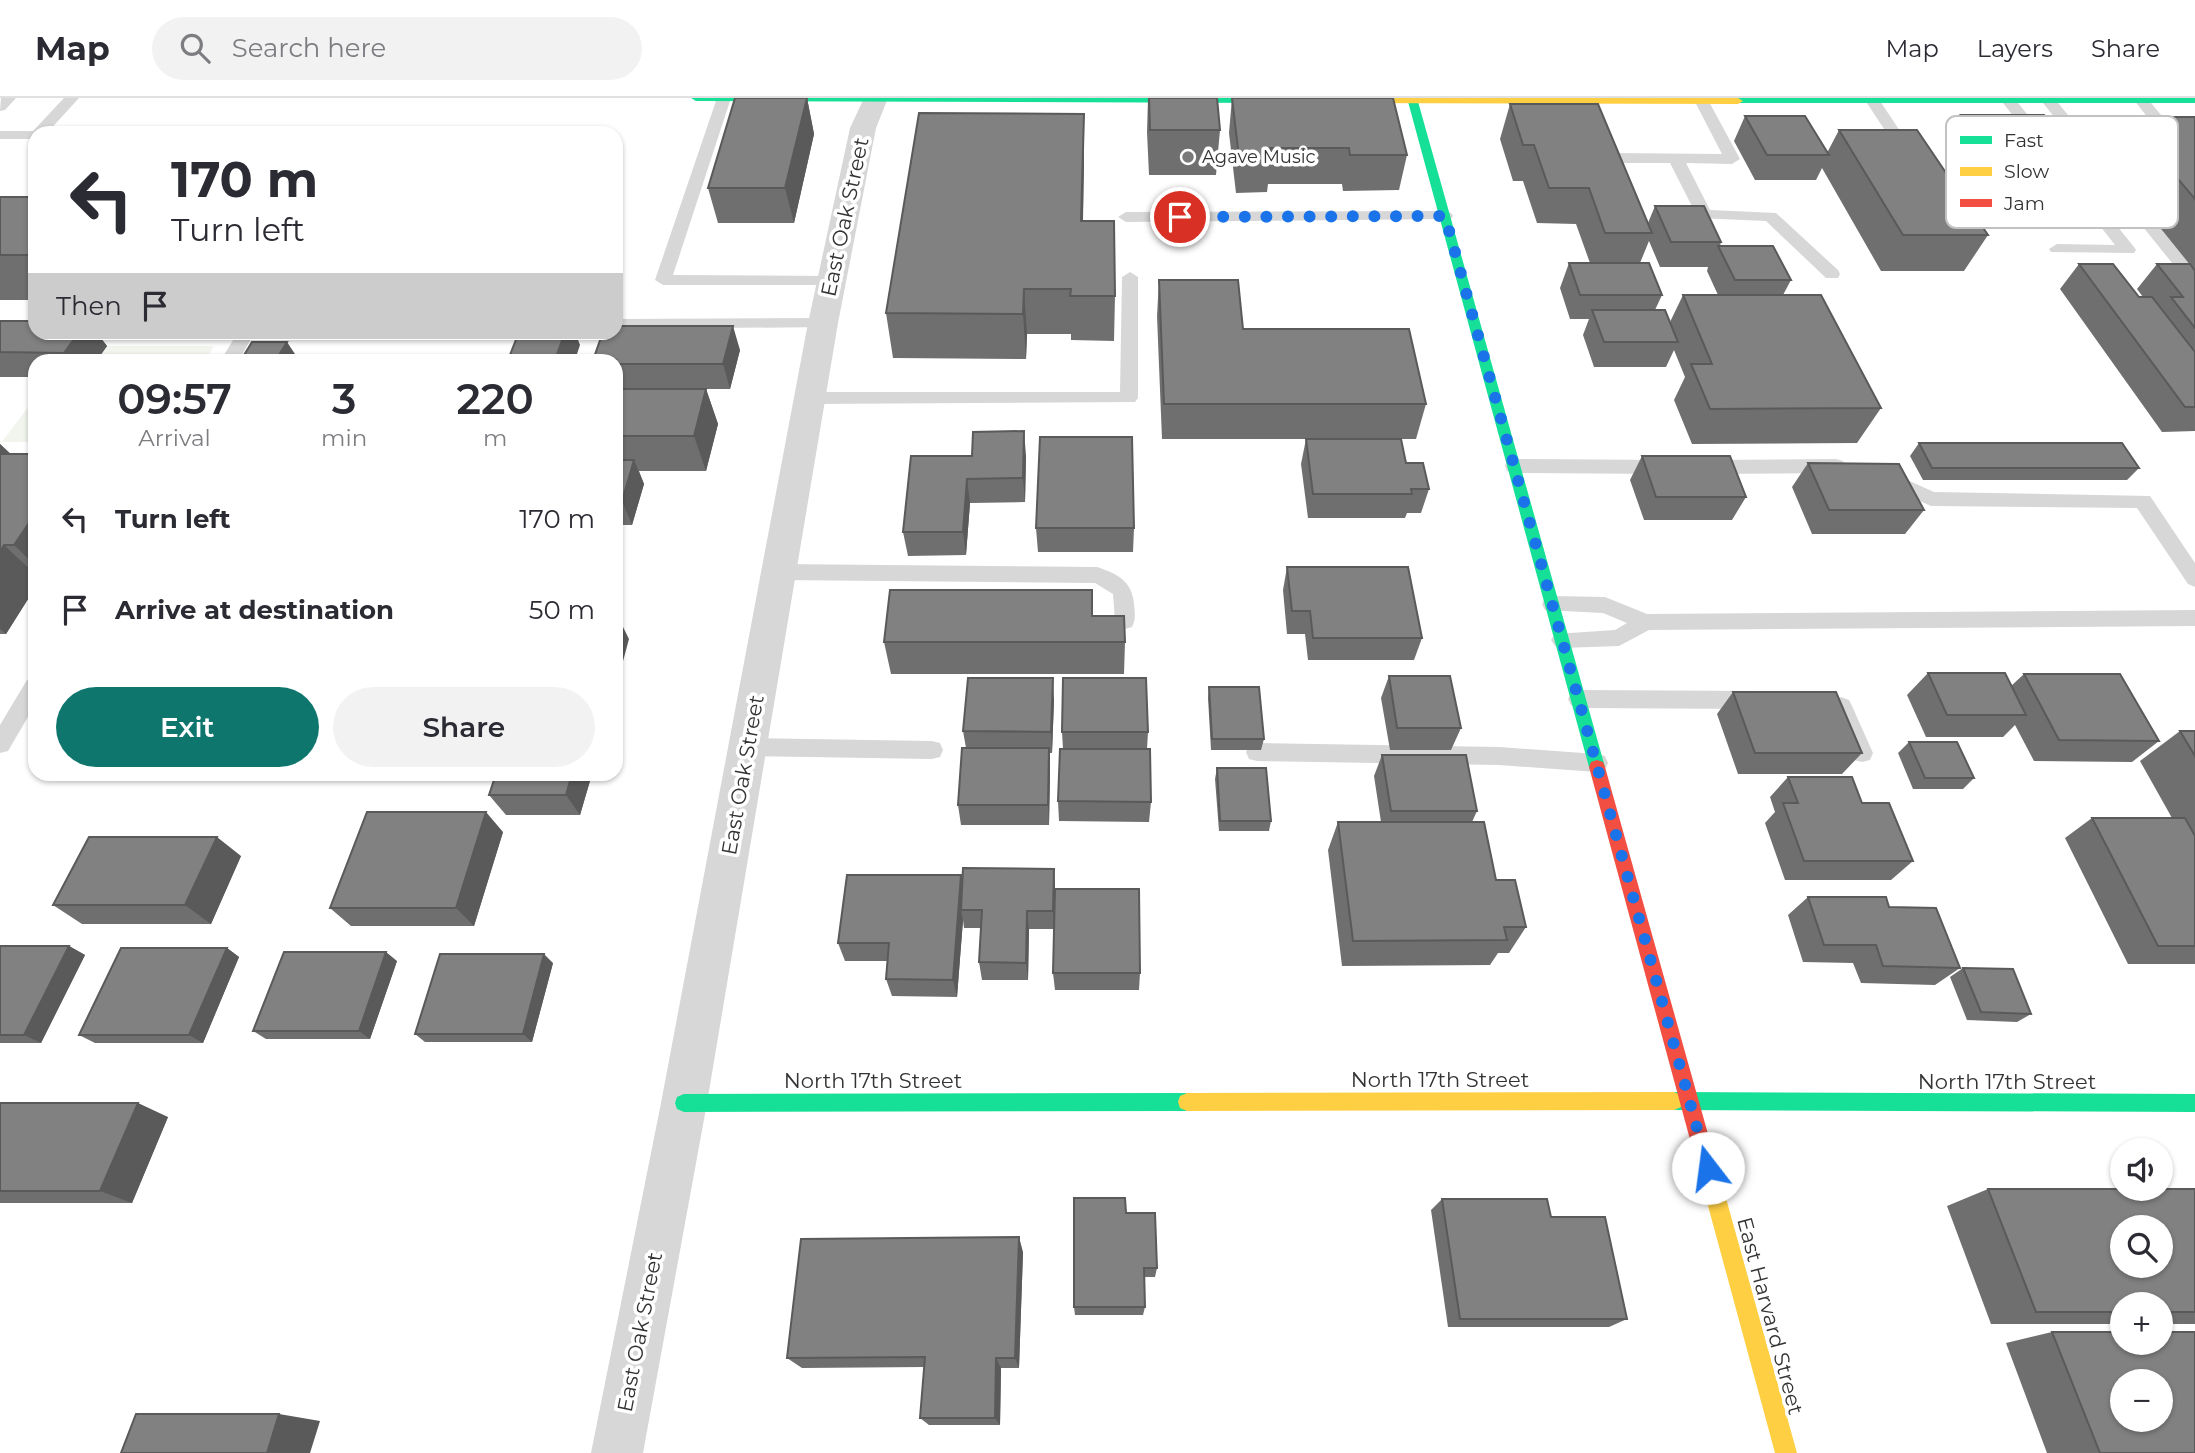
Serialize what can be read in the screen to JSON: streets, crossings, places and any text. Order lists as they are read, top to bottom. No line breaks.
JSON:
{"streets":{"street":["East Oak Street","North 17th Street","East Harvard Street"]},"crossings":[["East Oak Street","North 17th Street"],["North 17th Street","East Harvard Street"]],"places":["Agave Music"],"legend":["Fast","Slow","Jam"],"page":{"header":"Map","search":"Search here","nav":["Map","Layers","Share"],"turn":["170 m","Turn left"],"then":"Then","eta":["09:57","Arrival","3","min","220","m"],"list":[{"name":"Turn left","value":"170 m"},{"name":"Arrive at destination","value":"50 m"}],"buttons":["Exit","Share"],"map_buttons":["+","−"]}}
